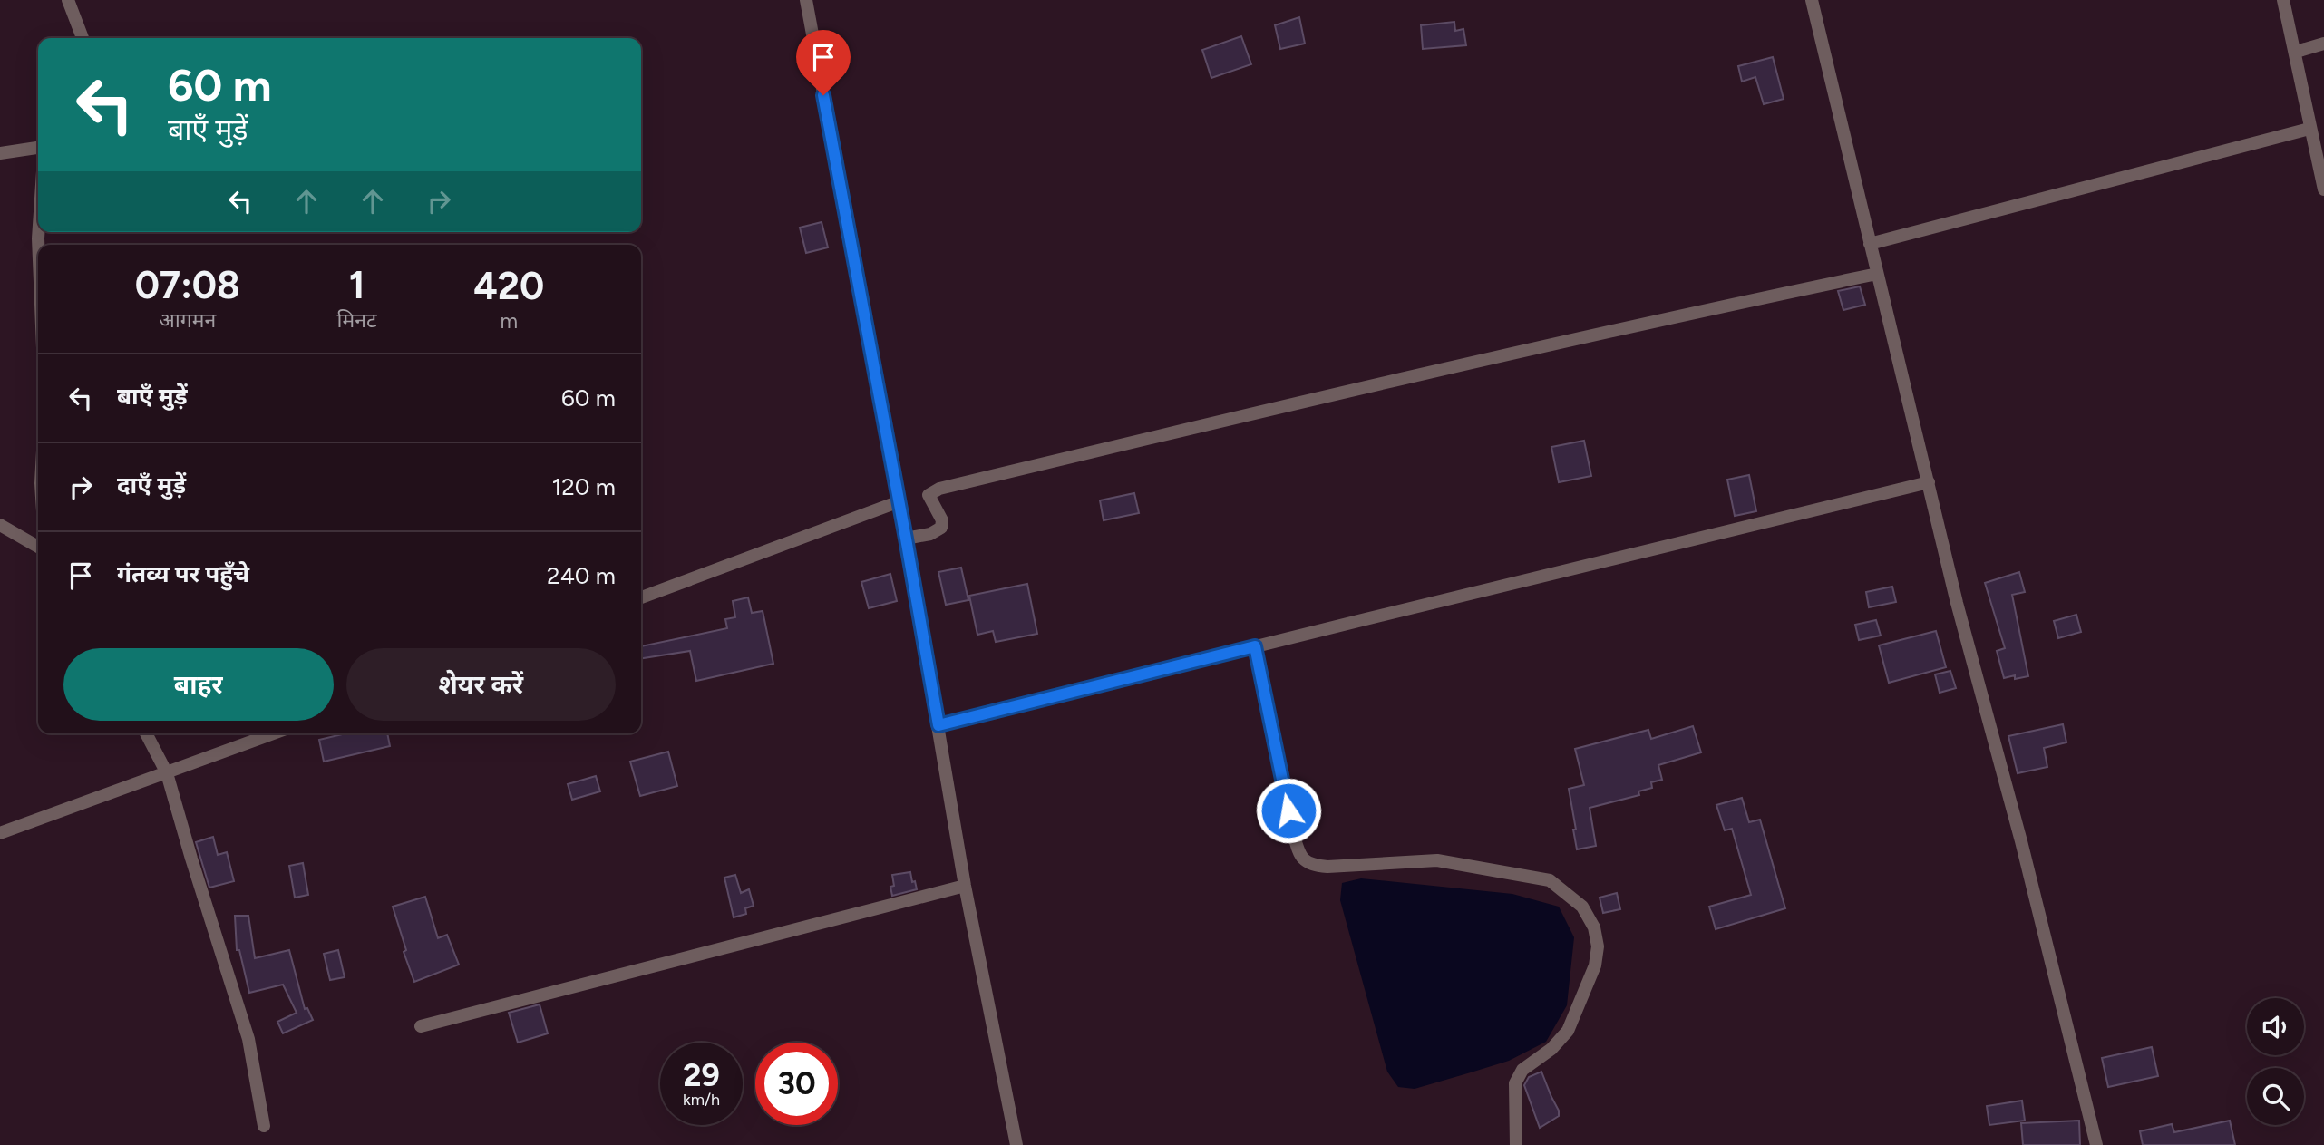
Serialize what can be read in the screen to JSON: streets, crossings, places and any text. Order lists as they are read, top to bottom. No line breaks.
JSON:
{"page":{"turn":["60 m","बाएँ मुड़ें"],"eta":["07:08","आगमन","1","मिनट","420","m"],"list":[{"name":"बाएँ मुड़ें","value":"60 m"},{"name":"दाएँ मुड़ें","value":"120 m"},{"name":"गंतव्य पर पहुँचे","value":"240 m"}],"buttons":["बाहर","शेयर करें"],"speed":"29 km/h","limit":"30"}}
